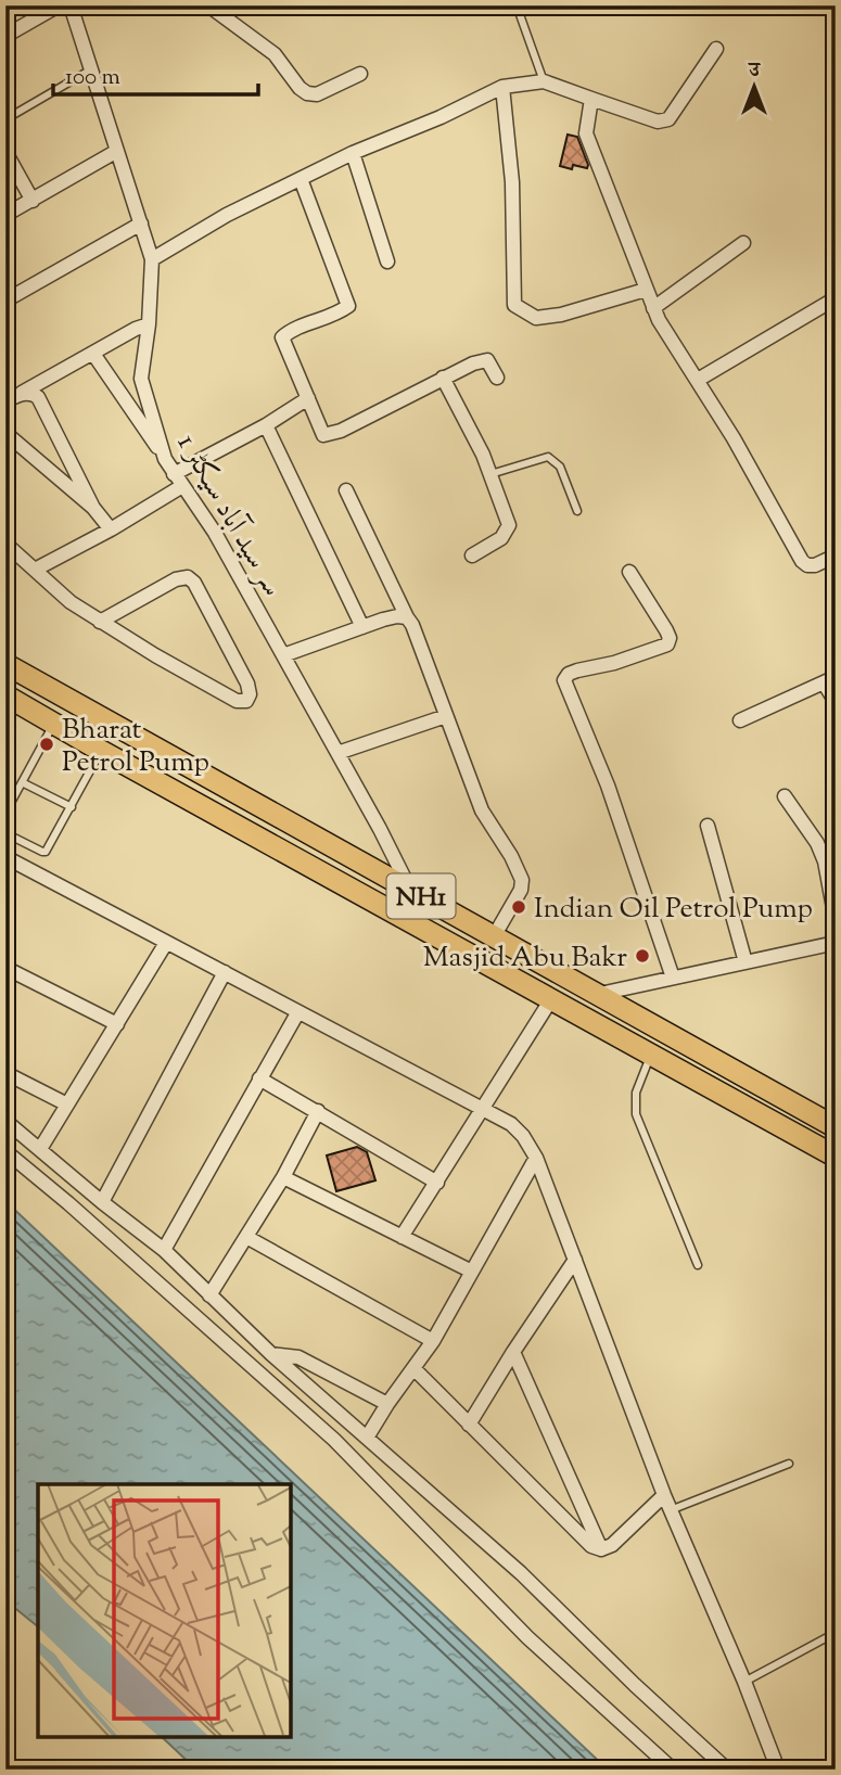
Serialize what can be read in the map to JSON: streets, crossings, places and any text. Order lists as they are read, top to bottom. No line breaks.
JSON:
{"streets":{"highway":["NH1"],"street":["سر سید آباد سیکٹر 1"]},"crossings":[["سر سید آباد سیکٹر 1","NH1"]],"places":["Bharat Petrol Pump","Indian Oil Petrol Pump","Masjid Abu Bakr"],"scale_bar":"100 m","north":"top"}
